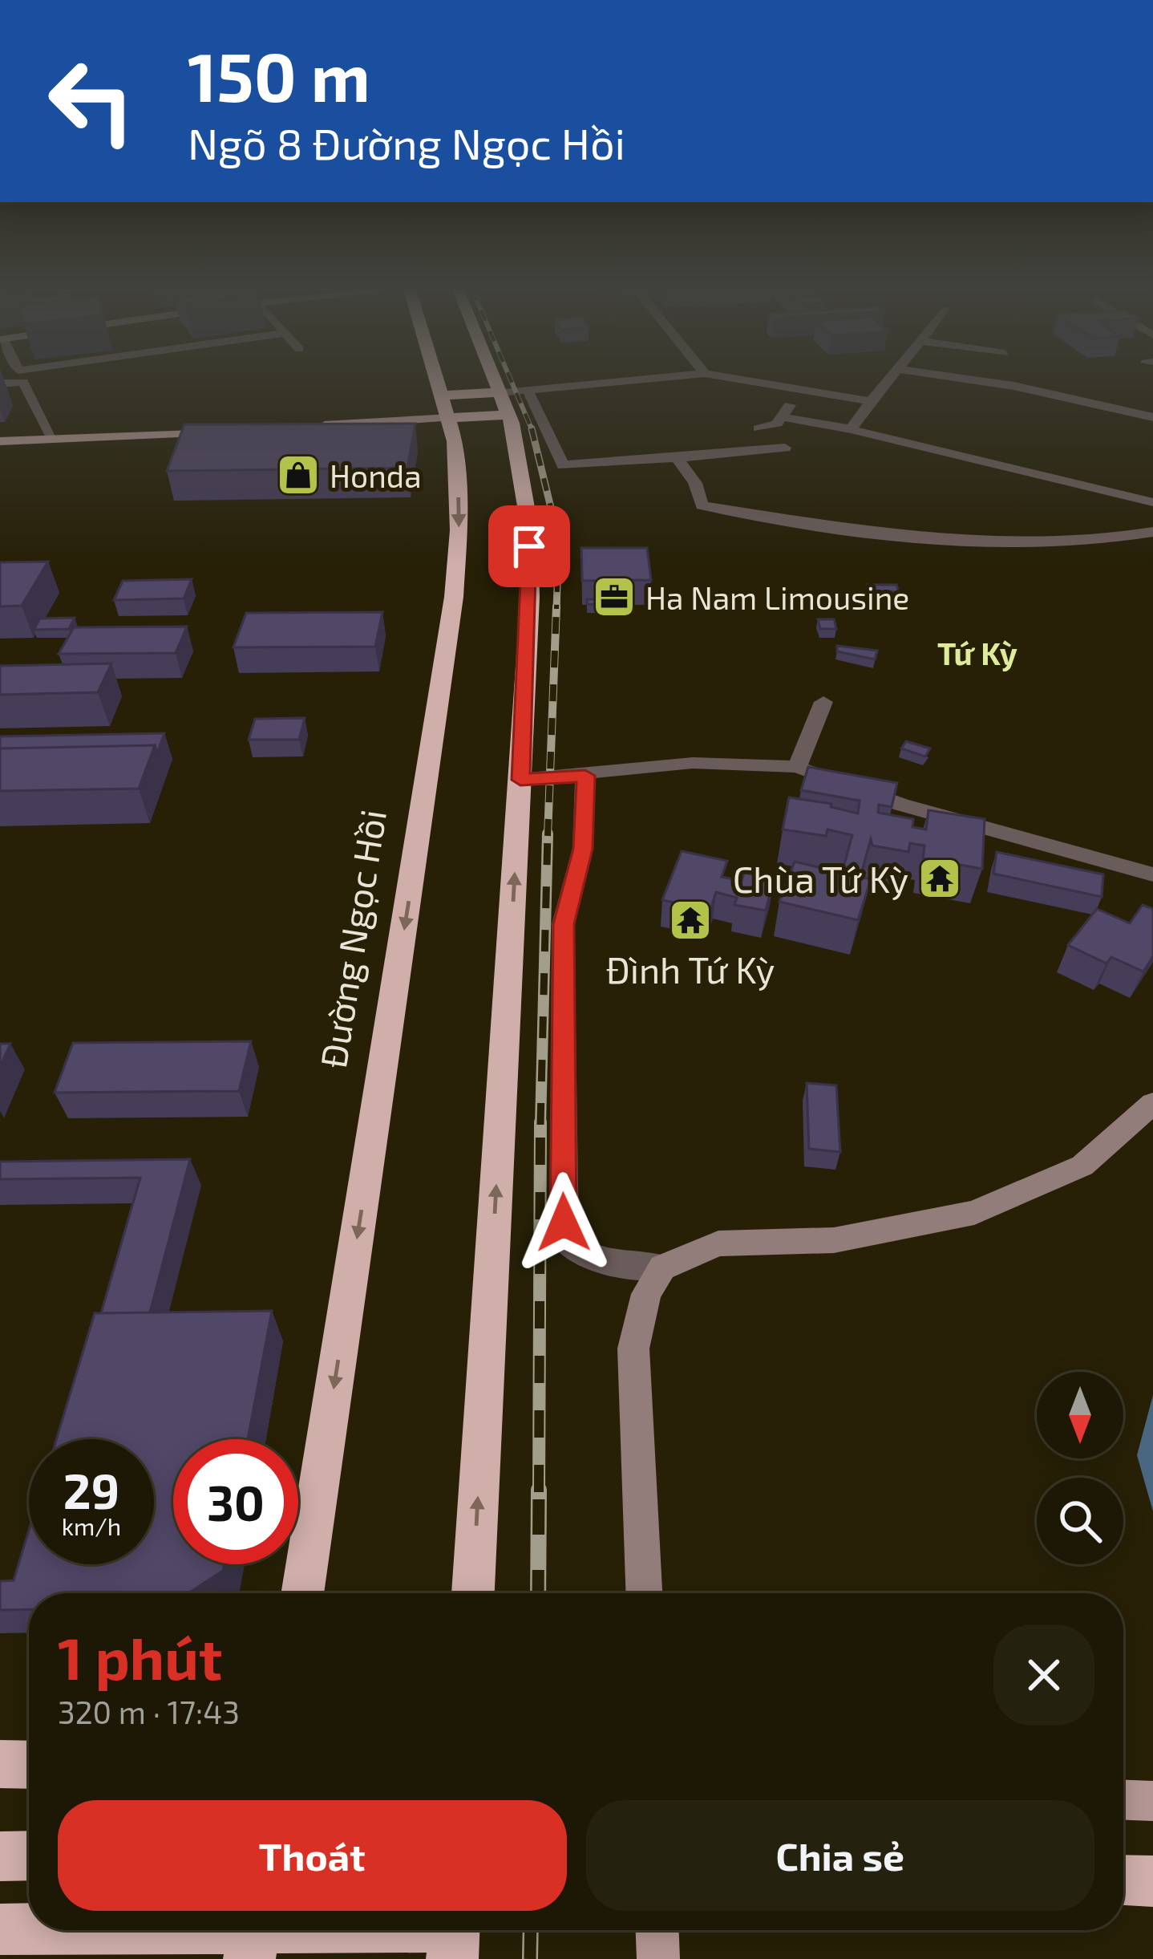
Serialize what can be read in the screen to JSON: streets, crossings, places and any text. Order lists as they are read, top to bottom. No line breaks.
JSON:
{"streets":{"highway":["Đường Ngọc Hồi"]},"districts":["Tứ Kỳ"],"places":{"shop":["Honda"],"office":["Ha Nam Limousine"],"temple":["Chùa Tứ Kỳ","Đình Tứ Kỳ"]},"north":"bottom","page":{"turn":["150 m","Ngõ 8 Đường Ngọc Hồi"],"speed":"29 km/h","limit":"30","heading":["1 phút","320 m · 17:43"],"buttons":["Thoát","Chia sẻ"]}}
